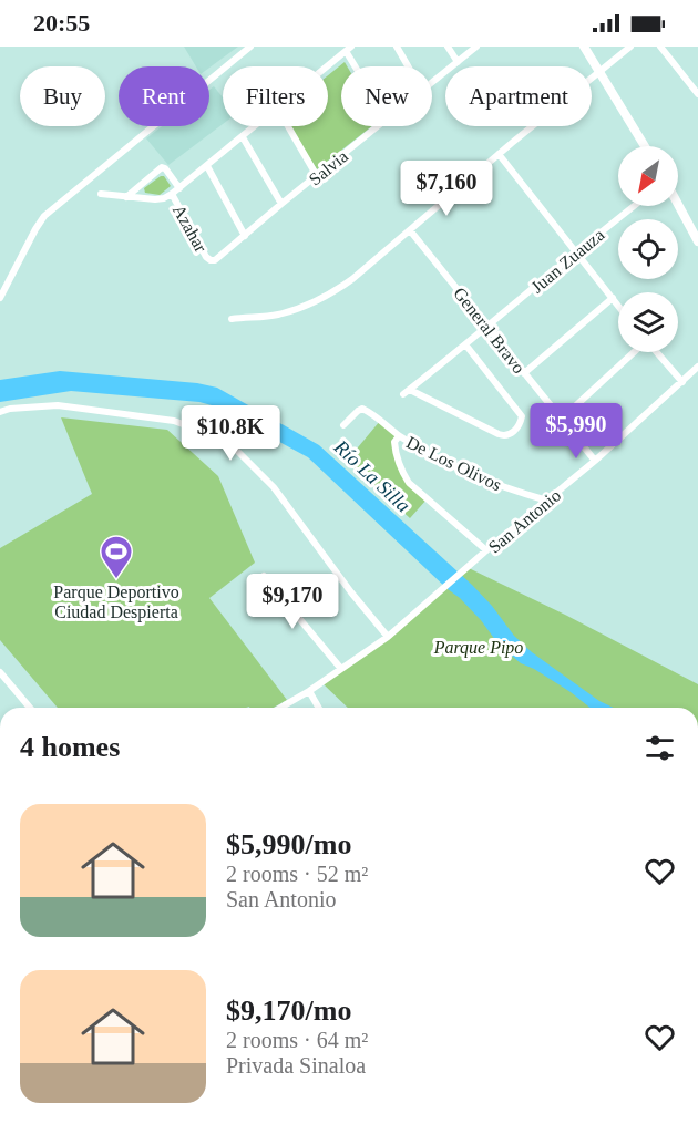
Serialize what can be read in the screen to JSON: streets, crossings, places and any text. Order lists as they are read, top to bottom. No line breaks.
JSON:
{"streets":{"street":["Salvia","Azahar","Juan Zuauza","General Bravo","De Los Olivos","San Antonio"]},"crossings":[["Salvia","Azahar"],["Juan Zuauza","General Bravo"],["General Bravo","San Antonio"],["De Los Olivos","San Antonio"]],"water":["Río La Silla"],"parks":["Parque Pipo"],"places":{"sports":["Parque Deportivo Ciudad Despierta"]},"north":"bottom left","page":{"status":"20:55","chip":["Buy","Rent","Filters","New","Apartment"],"price":["$7,160","$5,990","$10.8K","$9,170"],"heading":"4 homes","list":[{"name":"$5,990/mo","note":"2 rooms · 52 m² · San Antonio"},{"name":"$9,170/mo","note":"2 rooms · 64 m² · Privada Sinaloa"}]}}
